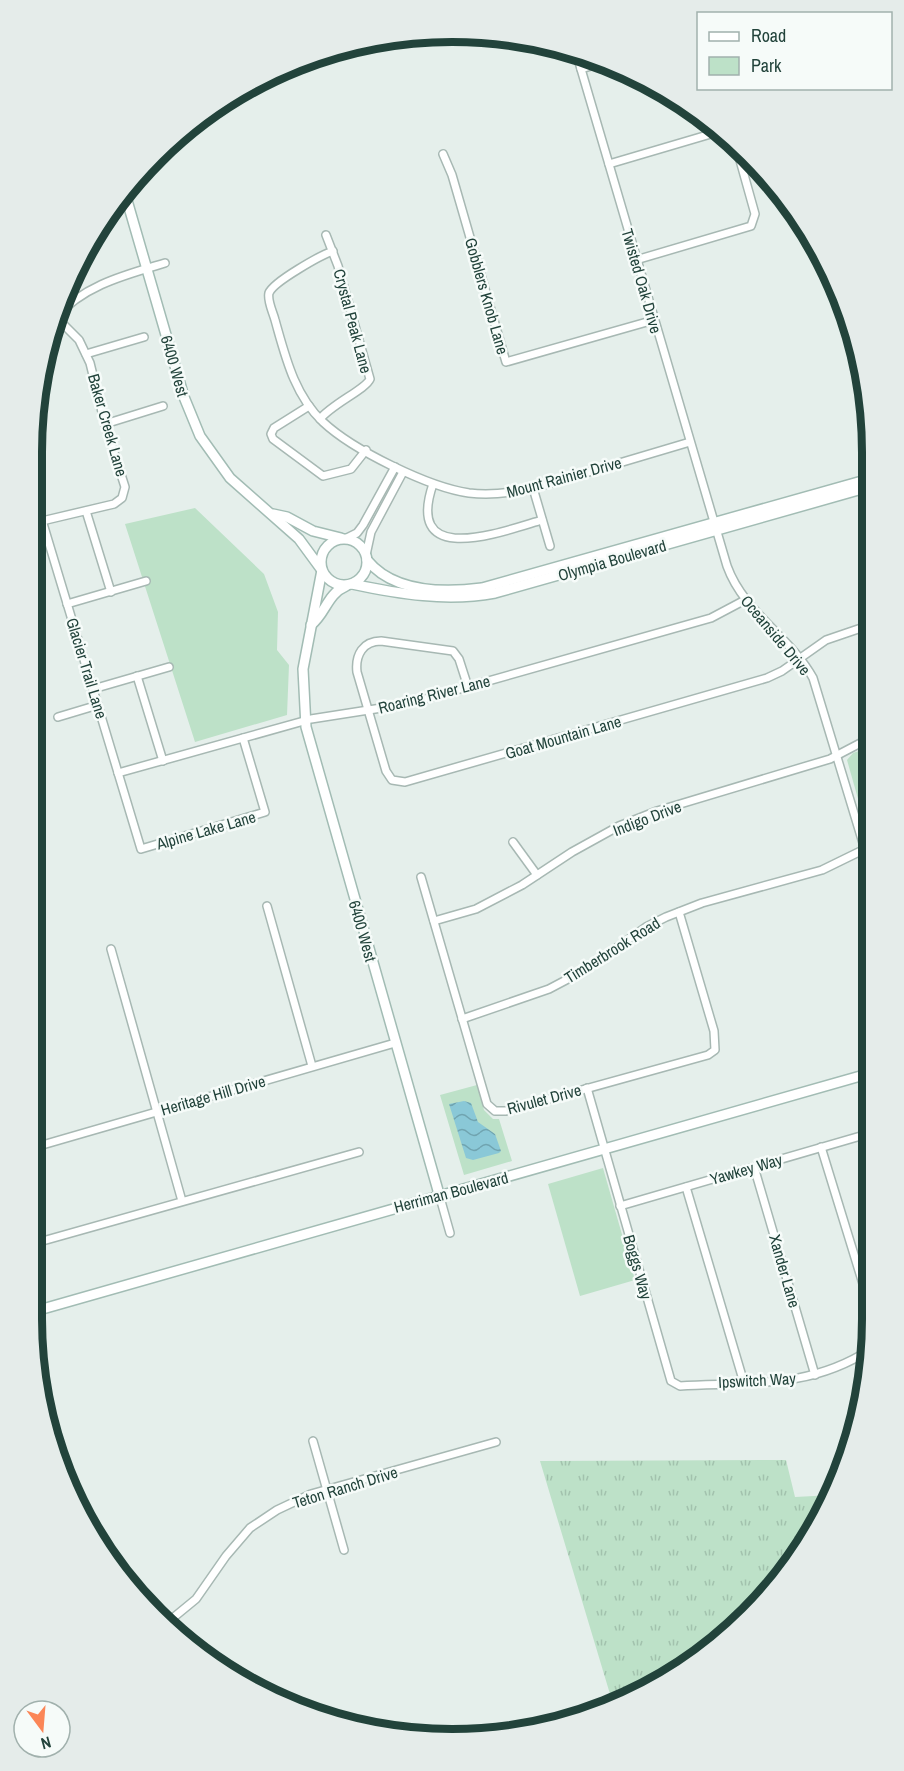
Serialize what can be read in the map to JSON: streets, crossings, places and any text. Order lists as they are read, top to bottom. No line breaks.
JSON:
{"streets":{"street":["Twisted Oak Drive","Gobblers Knob Lane","Crystal Peak Lane","6400 West","Baker Creek Lane","Mount Rainier Drive","Olympia Boulevard","Oceanside Drive","Glacier Trail Lane","Roaring River Lane","Goat Mountain Lane","Indigo Drive","Alpine Lake Lane","Timberbrook Road","Heritage Hill Drive","Rivulet Drive","Yawkey Way","Herriman Boulevard","Boggs Way","Xander Lane","Ipswitch Way","Teton Ranch Drive"]},"crossings":[["Twisted Oak Drive","Gobblers Knob Lane"],["Twisted Oak Drive","Mount Rainier Drive"],["Twisted Oak Drive","Oceanside Drive"],["Crystal Peak Lane","Mount Rainier Drive"],["6400 West","Olympia Boulevard"],["6400 West","Roaring River Lane"],["6400 West","Heritage Hill Drive"],["6400 West","Herriman Boulevard"],["Baker Creek Lane","Glacier Trail Lane"],["Olympia Boulevard","Oceanside Drive"],["Oceanside Drive","Roaring River Lane"],["Oceanside Drive","Goat Mountain Lane"],["Oceanside Drive","Indigo Drive"],["Glacier Trail Lane","Roaring River Lane"],["Glacier Trail Lane","Alpine Lake Lane"],["Roaring River Lane","Goat Mountain Lane"],["Roaring River Lane","Alpine Lake Lane"],["Indigo Drive","Rivulet Drive"],["Timberbrook Road","Rivulet Drive"],["Rivulet Drive","Boggs Way"],["Yawkey Way","Boggs Way"],["Yawkey Way","Xander Lane"],["Herriman Boulevard","Boggs Way"],["Boggs Way","Ipswitch Way"],["Xander Lane","Ipswitch Way"]],"legend":["Road","Park"],"north":"bottom"}
